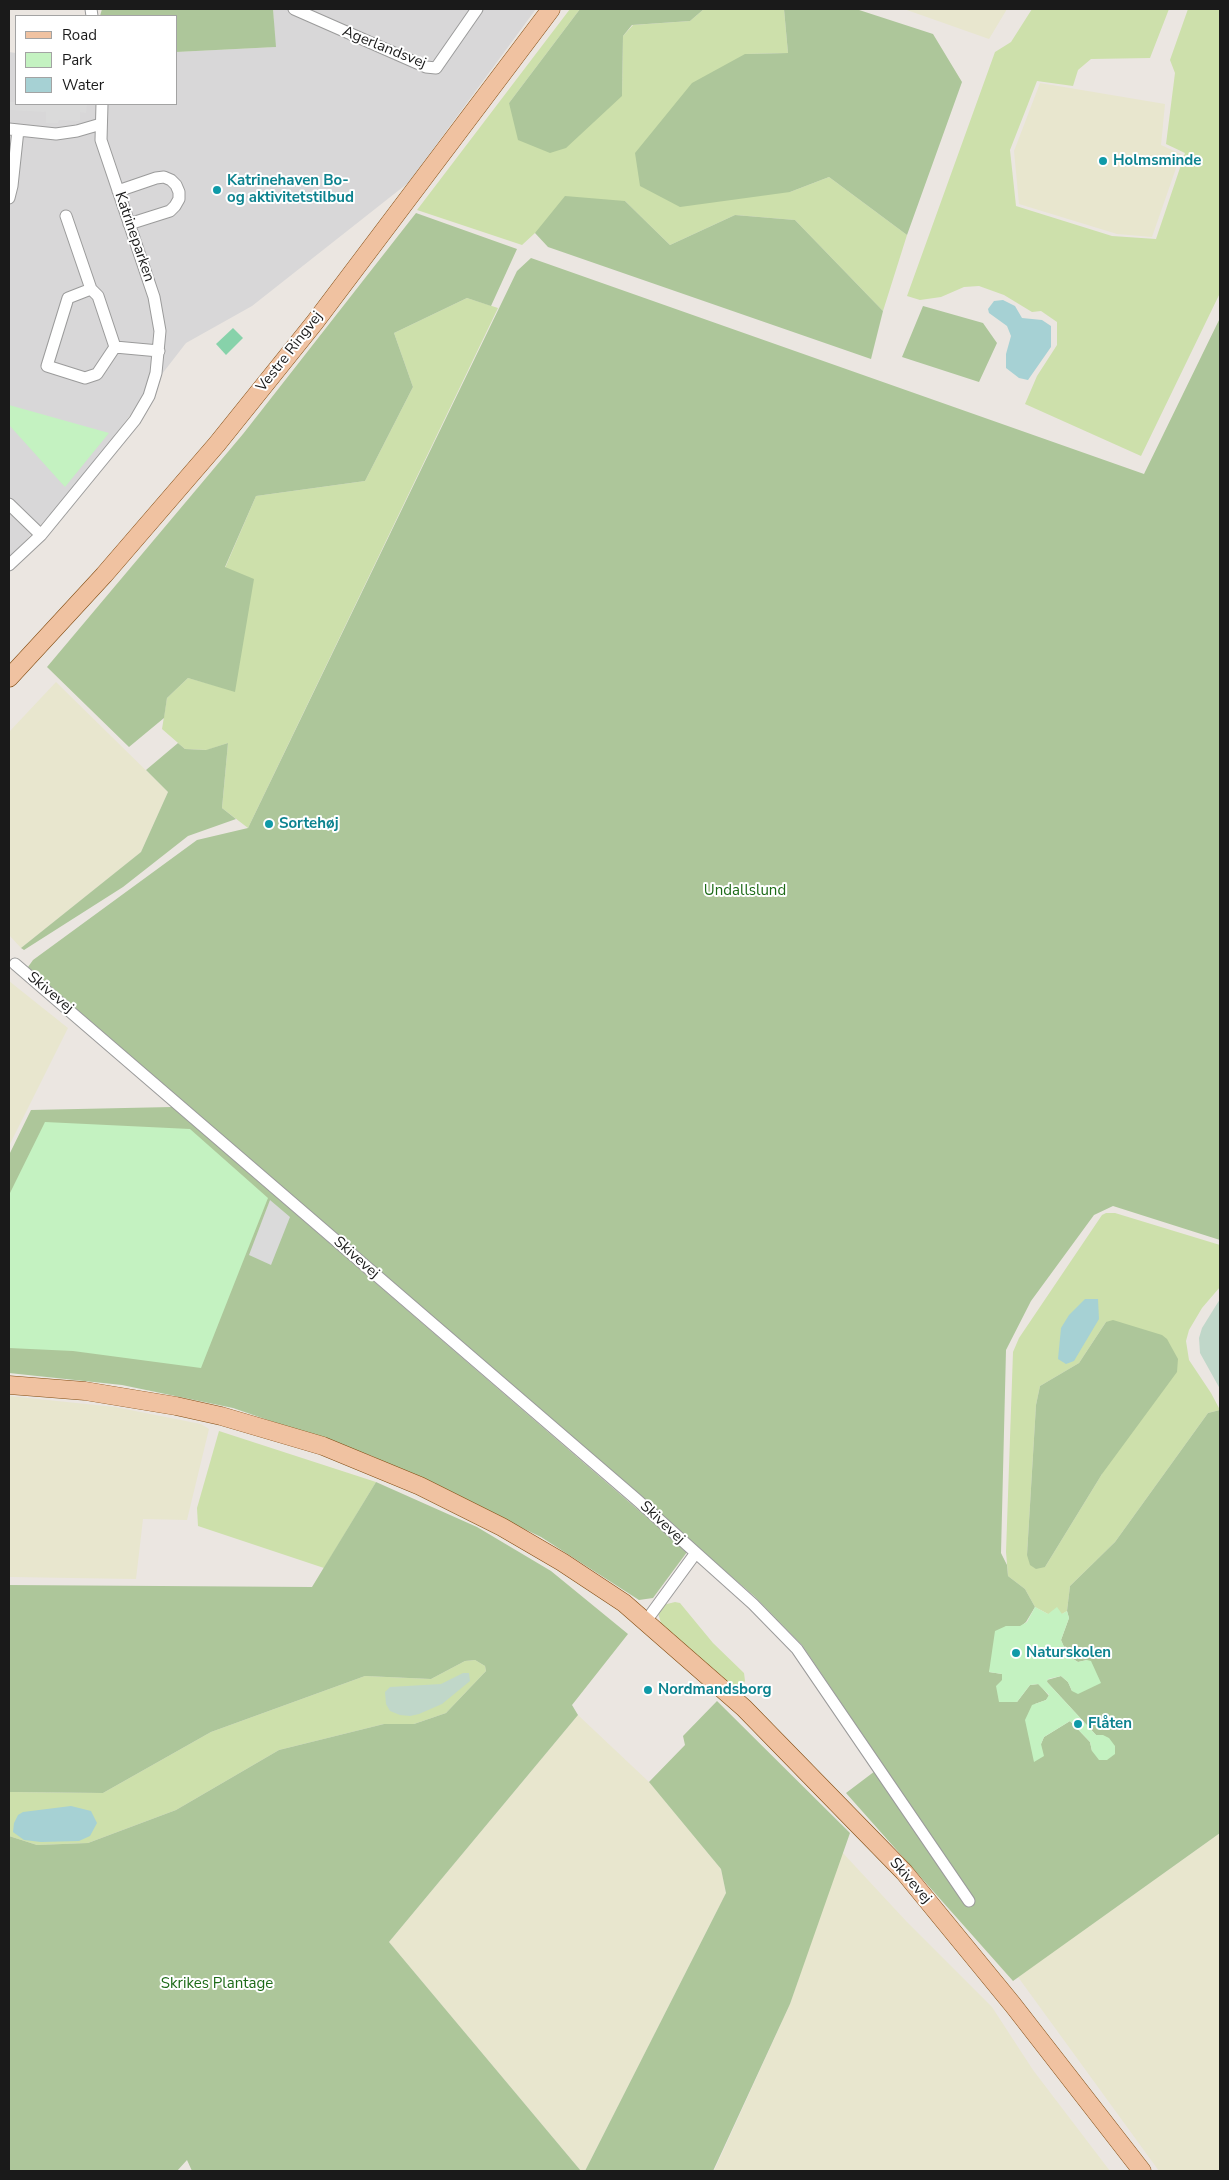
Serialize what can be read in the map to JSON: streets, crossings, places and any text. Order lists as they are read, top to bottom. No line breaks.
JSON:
{"streets":{"main road":["Vestre Ringvej","Skivevej"],"street":["Agerlandsvej","Katrineparken"]},"parks":["Undallslund","Skrikes Plantage"],"places":["Holmsminde","Katrinehaven Bo- og aktivitetstilbud","Sortehøj","Naturskolen","Nordmandsborg","Flåten"],"legend":["Road","Park","Water"]}
